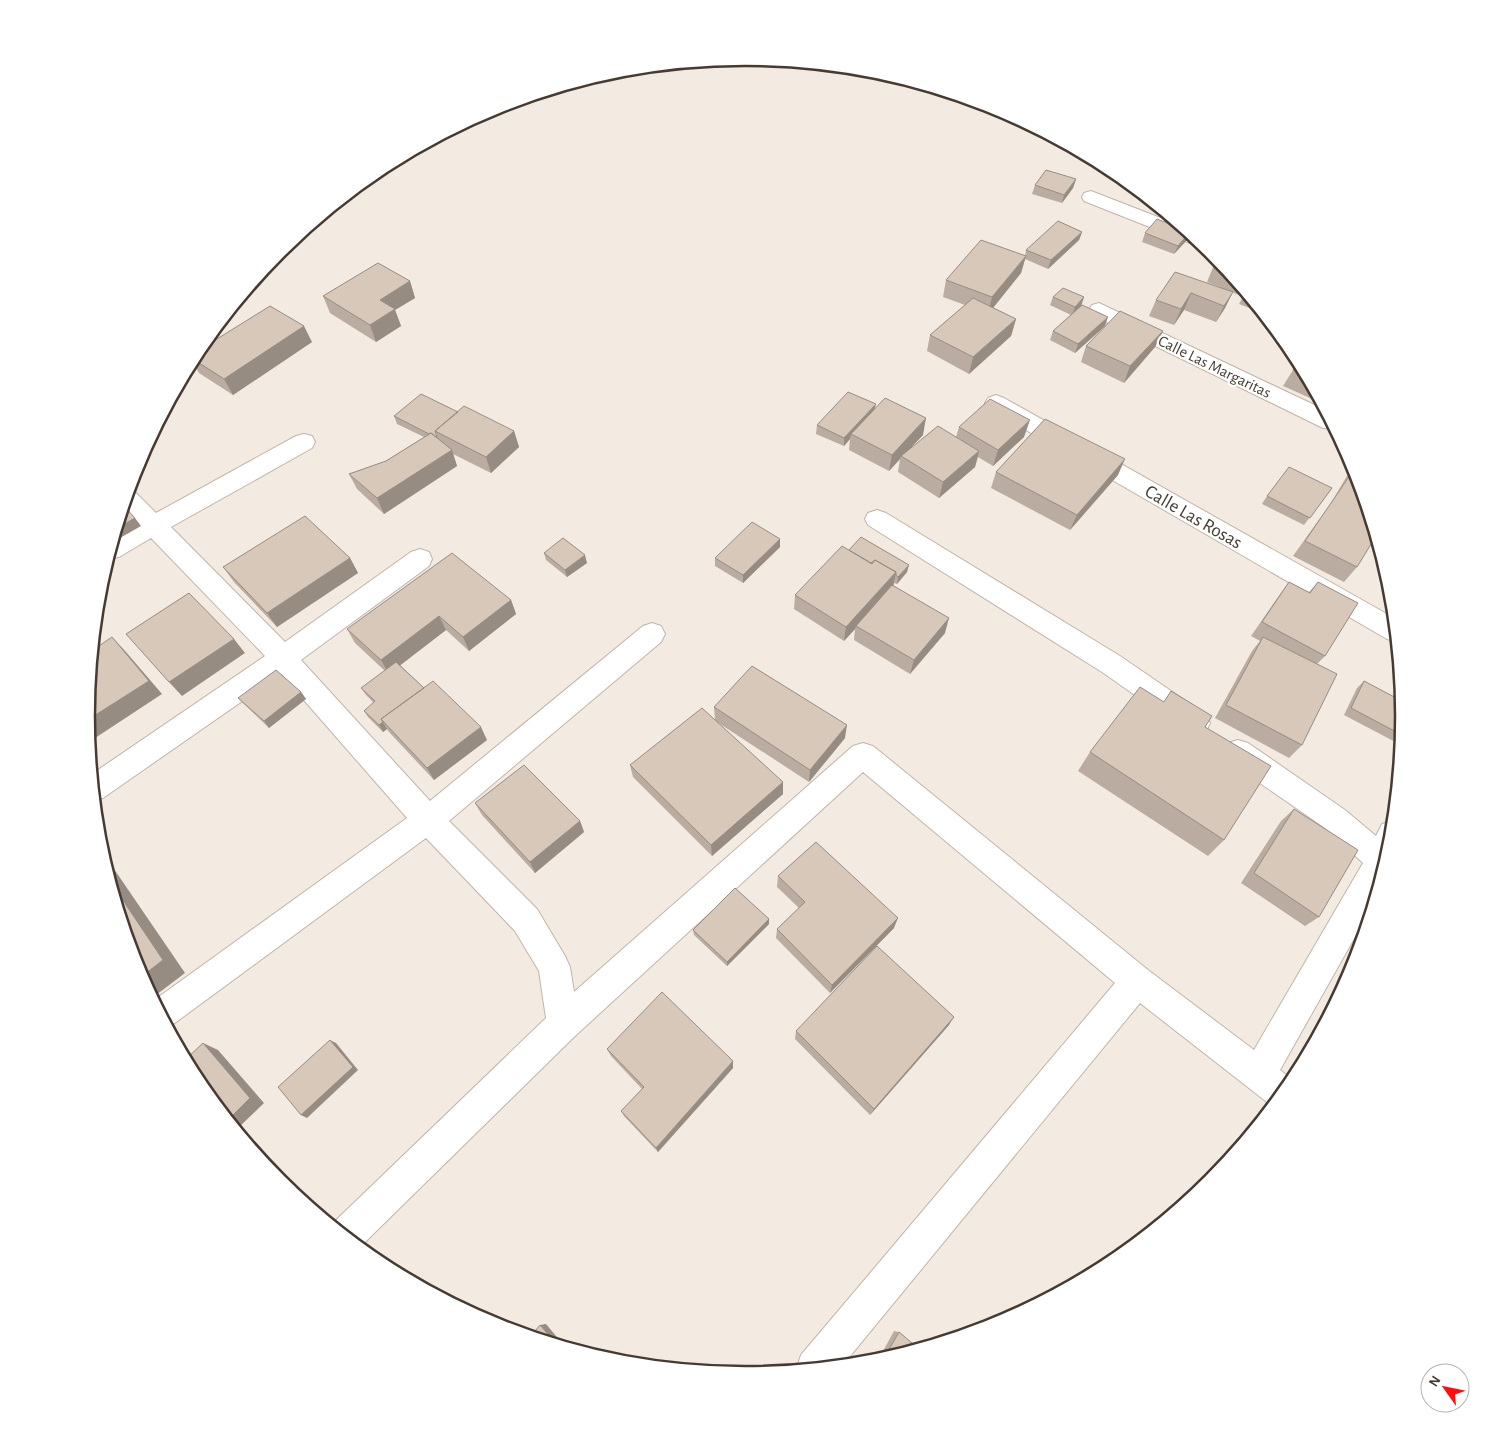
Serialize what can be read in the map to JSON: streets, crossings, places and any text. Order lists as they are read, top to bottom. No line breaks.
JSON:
{"streets":{"street":["Calle Las Margaritas","Calle Las Rosas"]},"north":"top left"}
